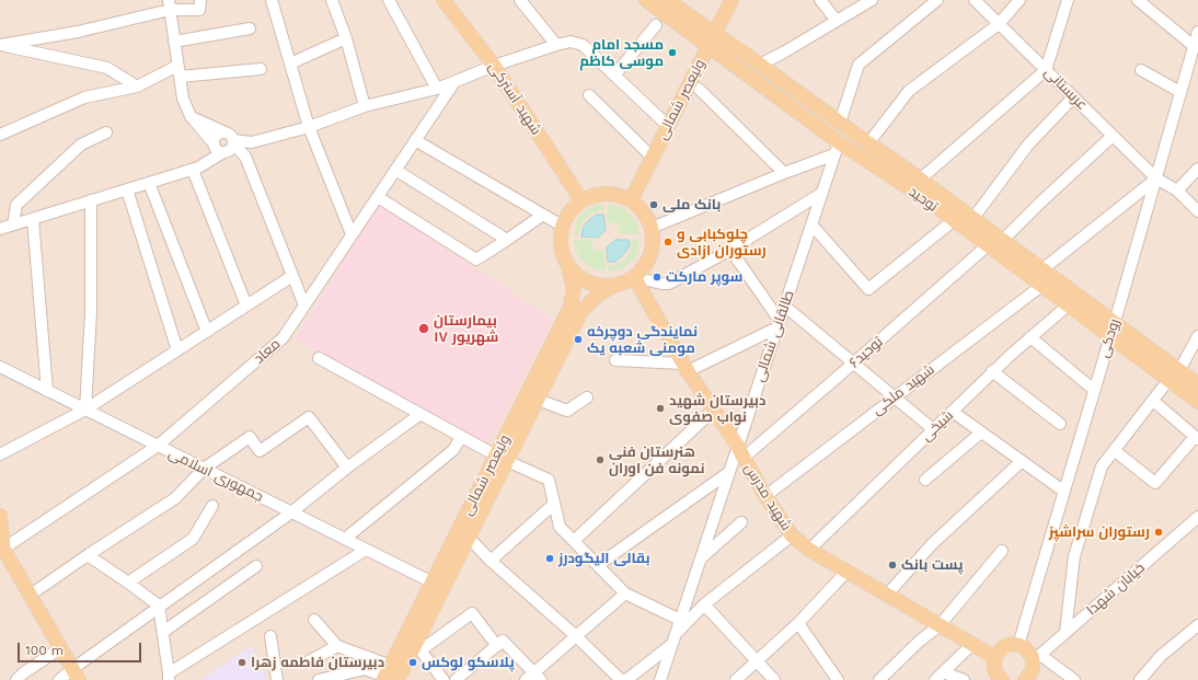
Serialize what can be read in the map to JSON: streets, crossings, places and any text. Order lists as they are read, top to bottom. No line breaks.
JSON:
{"streets":{"main road":["شهید آسترکی","ولیعصر شمالی","توحید","شهید مدرس"],"street":["عربستانی","طالقانی شمالی","رودکی","معاد","توحید۶","شهید ملکی","شیخی","جمهوری اسلامی","خیابان شهدا"]},"crossings":[["عربستانی","رودکی"],["شهید آسترکی","ولیعصر شمالی"],["شهید آسترکی","شهید مدرس"],["ولیعصر شمالی","توحید"],["ولیعصر شمالی","جمهوری اسلامی"],["ولیعصر شمالی","شهید مدرس"],["توحید","طالقانی شمالی"],["توحید","رودکی"],["توحید","توحید۶"],["توحید","شهید ملکی"],["توحید","شیخی"],["طالقانی شمالی","توحید۶"],["طالقانی شمالی","شهید مدرس"],["معاد","جمهوری اسلامی"],["توحید۶","شهید مدرس"],["شهید ملکی","شهید مدرس"],["شیخی","شهید مدرس"]],"places":["مسجد امام موسی کاظم","بانک ملی","چلوکبابی و رستوران ازادی","سوپر مارکت","بیمارستان ۱۷ شهریور","نمایندگی دوچرخه مومنی شعبه یک","دبیرستان شهید نواب صفوی","هنرستان فنی نمونه فن اوران","رستوران سراشپز","بقالی الیگودرز","پست بانک","دبیرستان فاطمه زهرا","پلاسکو لوکس"],"scale_bar":"100 m"}
